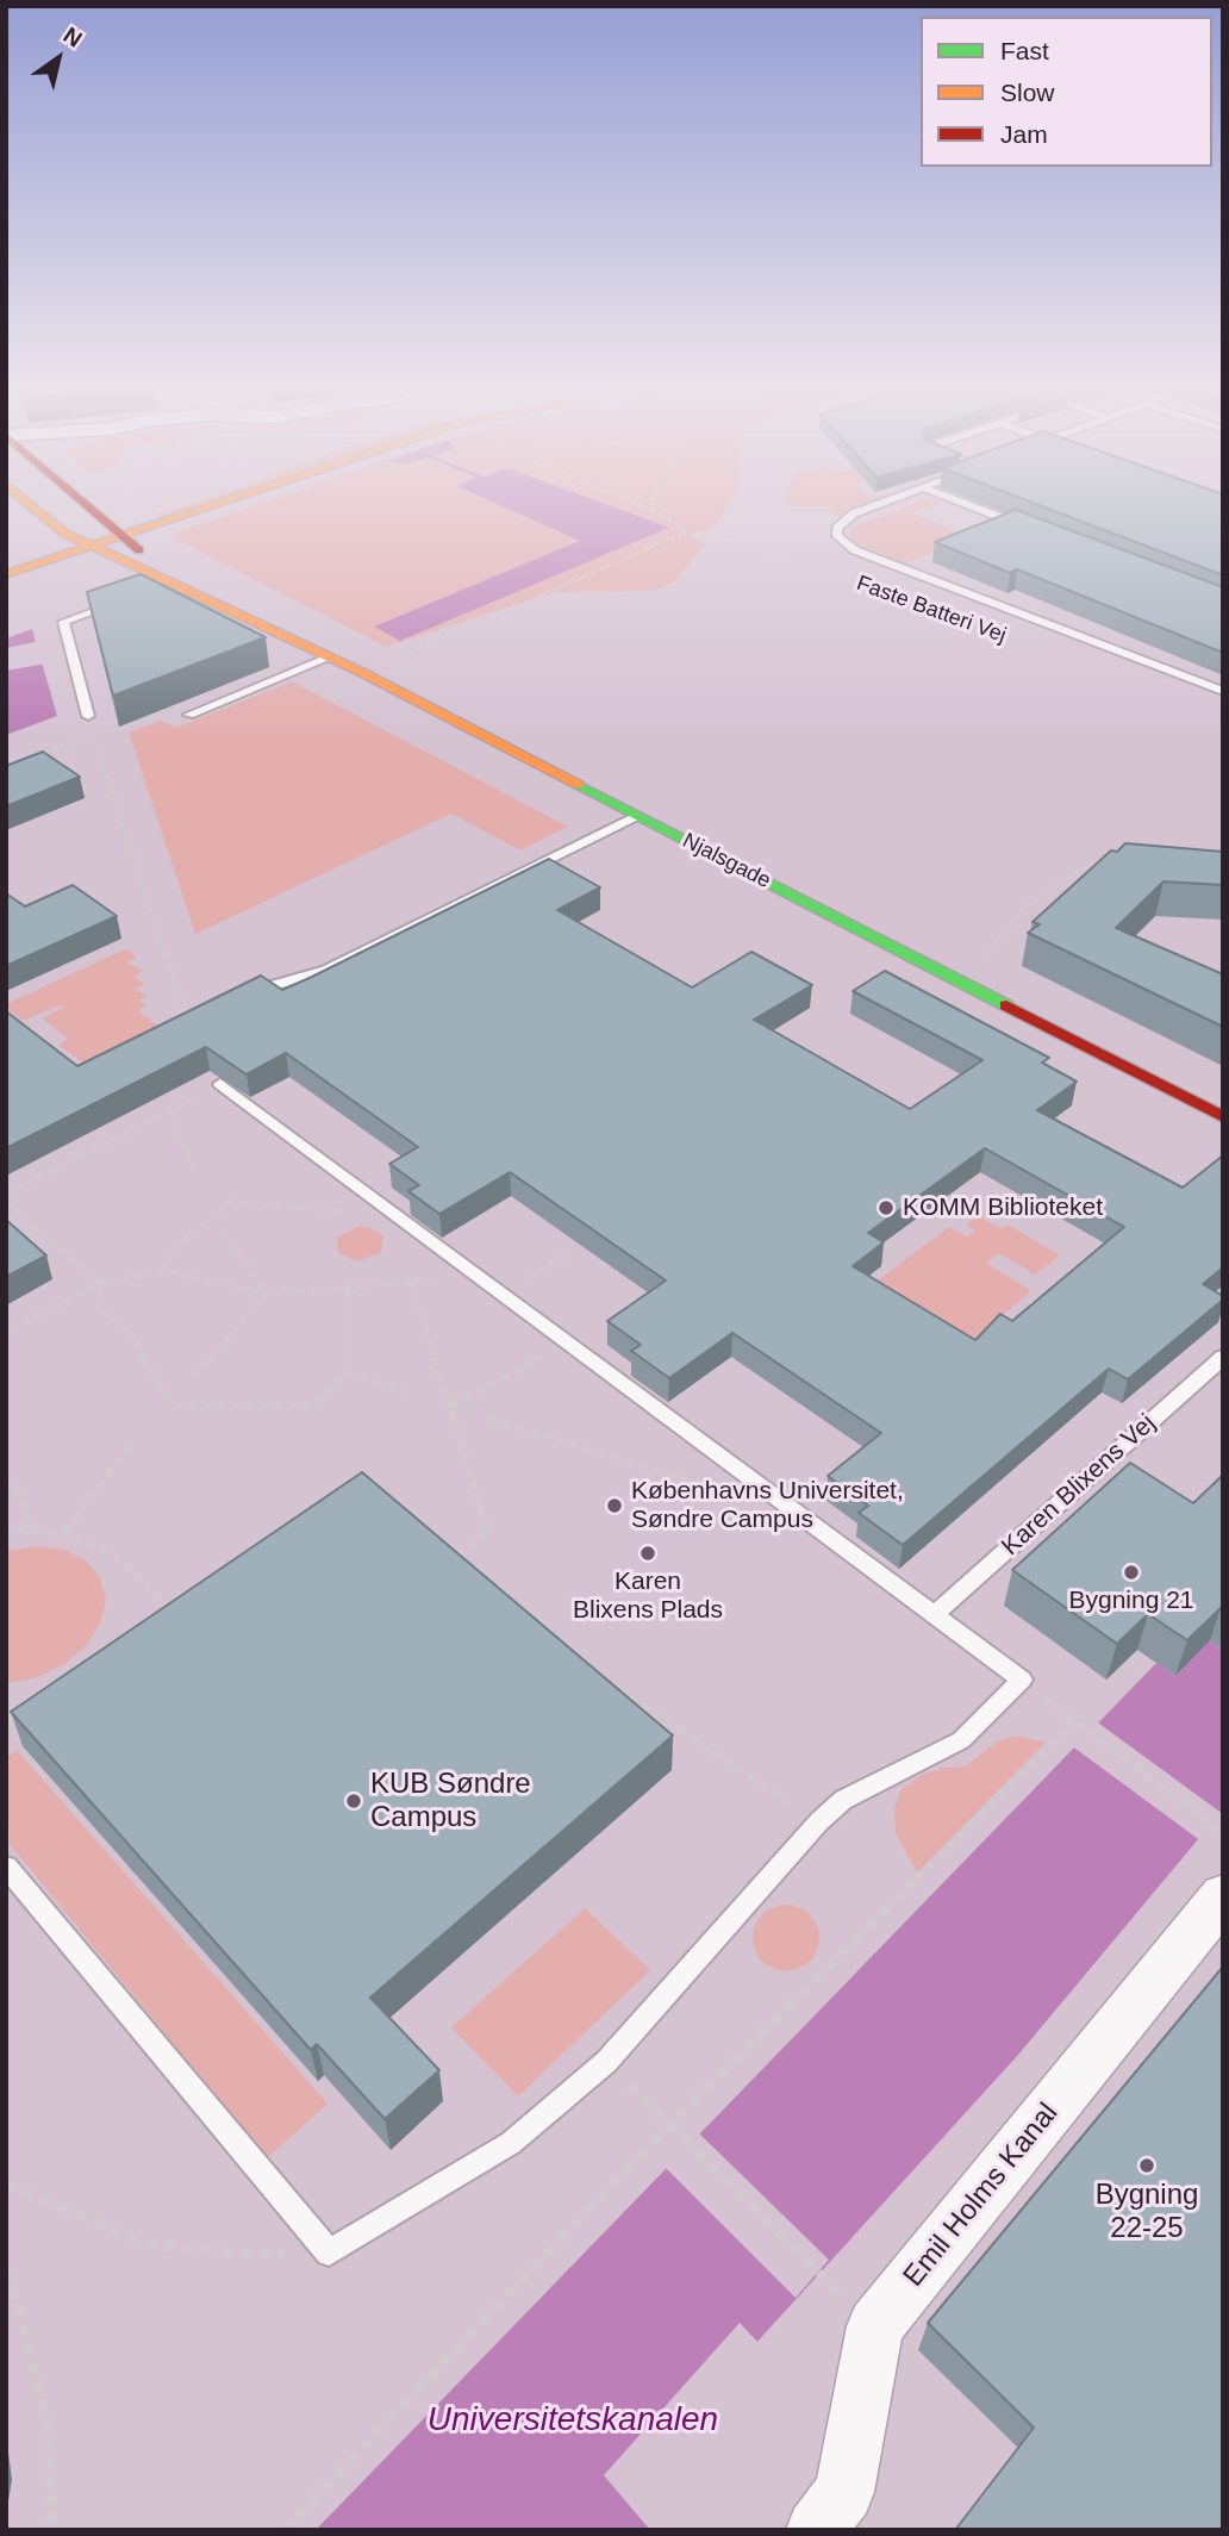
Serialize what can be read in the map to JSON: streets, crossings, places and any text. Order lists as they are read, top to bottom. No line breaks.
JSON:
{"streets":{"street":["Njalsgade","Emil Holms Kanal"],"lane":["Karen Blixens Vej"],"path":["Faste Batteri Vej"]},"water":["Universitetskanalen"],"places":["KOMM Biblioteket","Københavns Universitet, Søndre Campus","Karen Blixens Plads","Bygning 21","KUB Søndre Campus","Bygning 22-25"],"legend":["Fast","Slow","Jam"],"north":"top right"}
